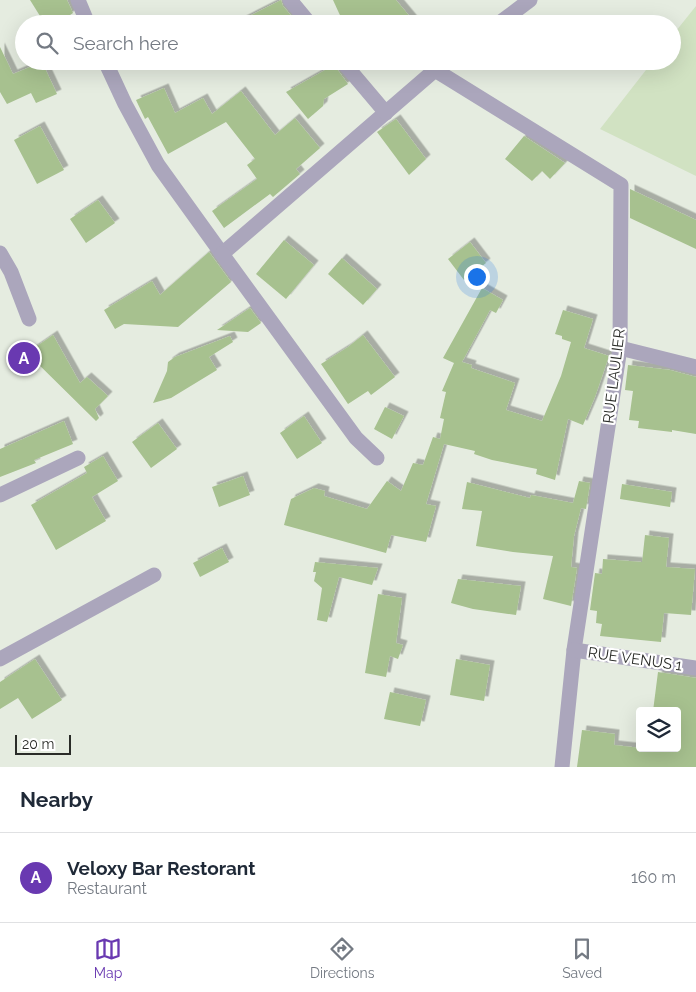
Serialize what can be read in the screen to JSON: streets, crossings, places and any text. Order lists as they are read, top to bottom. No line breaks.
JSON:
{"streets":{"street":["RUE LAULIER","RUE VENUS 1"]},"crossings":[["RUE LAULIER","RUE VENUS 1"]],"scale_bar":"20 m","page":{"search":"Search here","pins":"A","scale":"20 m","heading":"Nearby","list":[{"mark":"A","name":"Veloxy Bar Restorant","note":"Restaurant","value":"160 m"}],"nav":["Map","Directions","Saved"]}}
